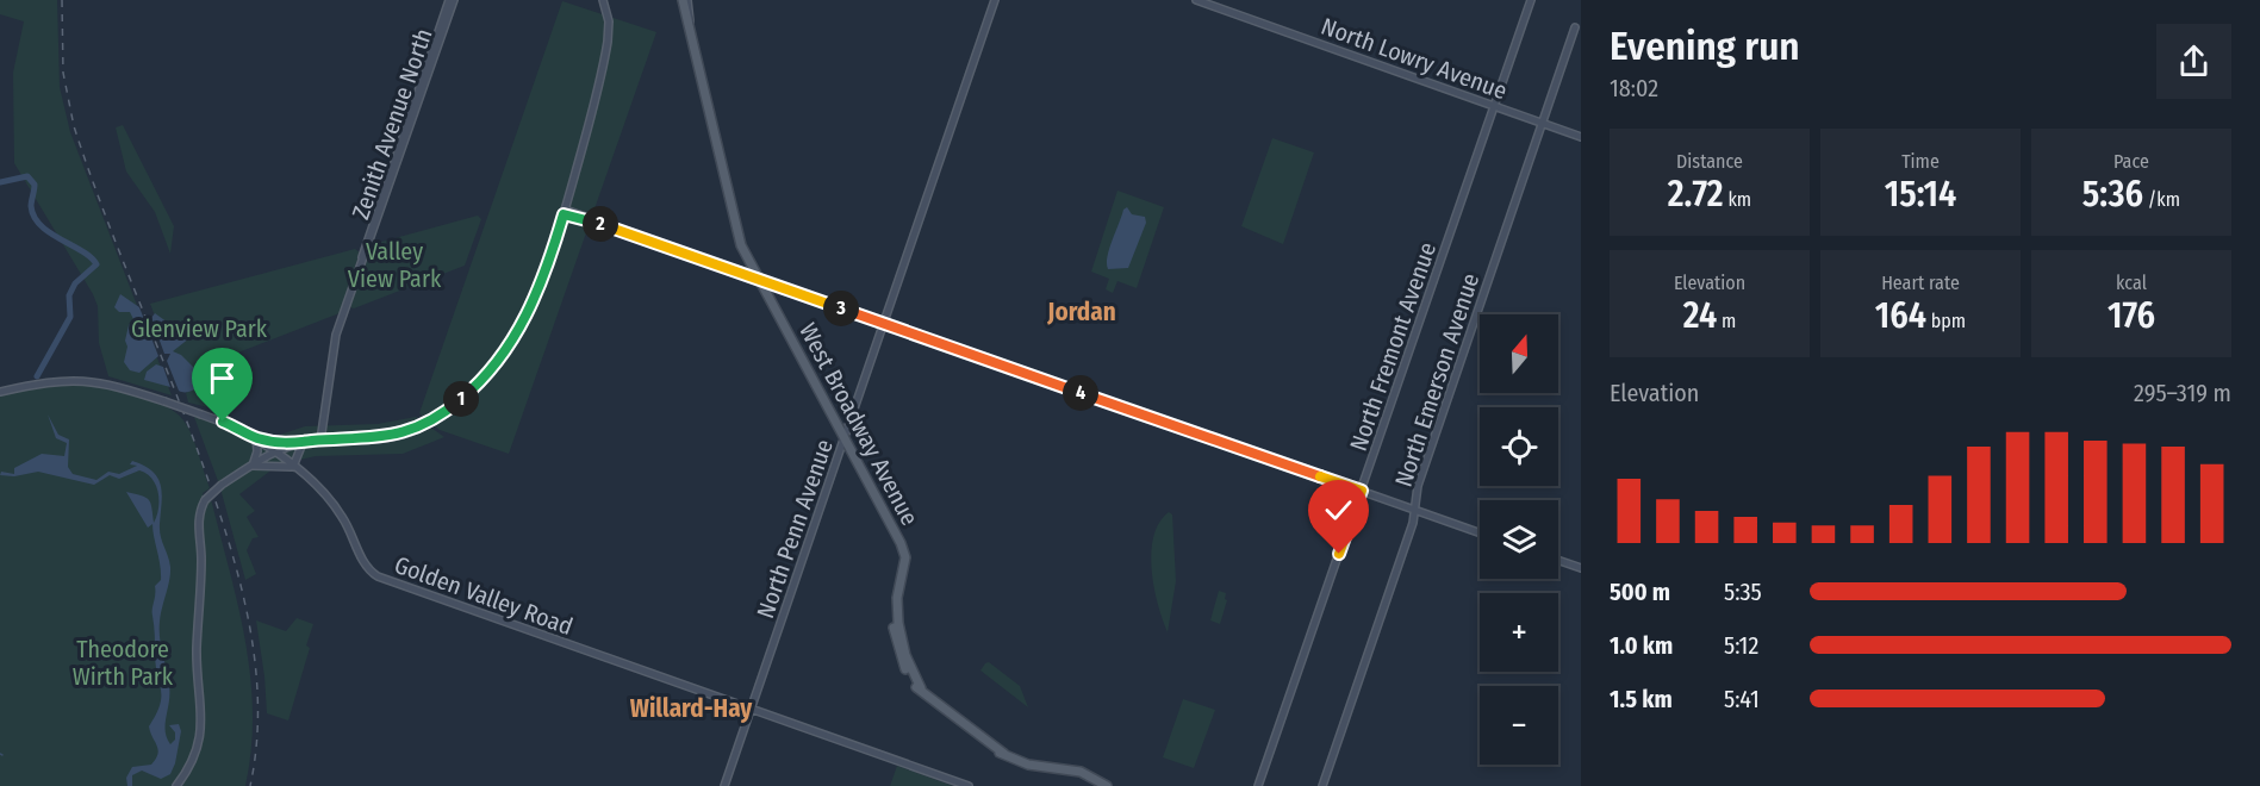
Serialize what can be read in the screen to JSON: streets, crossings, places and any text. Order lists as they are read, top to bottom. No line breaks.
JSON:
{"streets":{"main road":["West Broadway Avenue"],"street":["North Lowry Avenue","Zenith Avenue North","North Fremont Avenue","North Emerson Avenue","North Penn Avenue","Golden Valley Road"]},"crossings":[["North Lowry Avenue","North Fremont Avenue"],["North Lowry Avenue","North Emerson Avenue"],["West Broadway Avenue","North Penn Avenue"],["North Penn Avenue","Golden Valley Road"]],"districts":["Jordan","Willard-Hay"],"parks":["Valley View Park","Glenview Park","Theodore Wirth Park"],"north":"top","page":{"heading":["Evening run","18:02"],"stats":[["Distance","2.72 km"],["Time","15:14"],["Pace","5:36 /km"],["Elevation","24 m"],["Heart rate","164 bpm"],["kcal","176"]],"pins":["2","3","4","1"],"map_buttons":["+","−"],"chart":["Elevation","295–319 m"],"list":[{"name":"500 m","note":"5:35"},{"name":"1.0 km","note":"5:12"},{"name":"1.5 km","note":"5:41"}]}}
